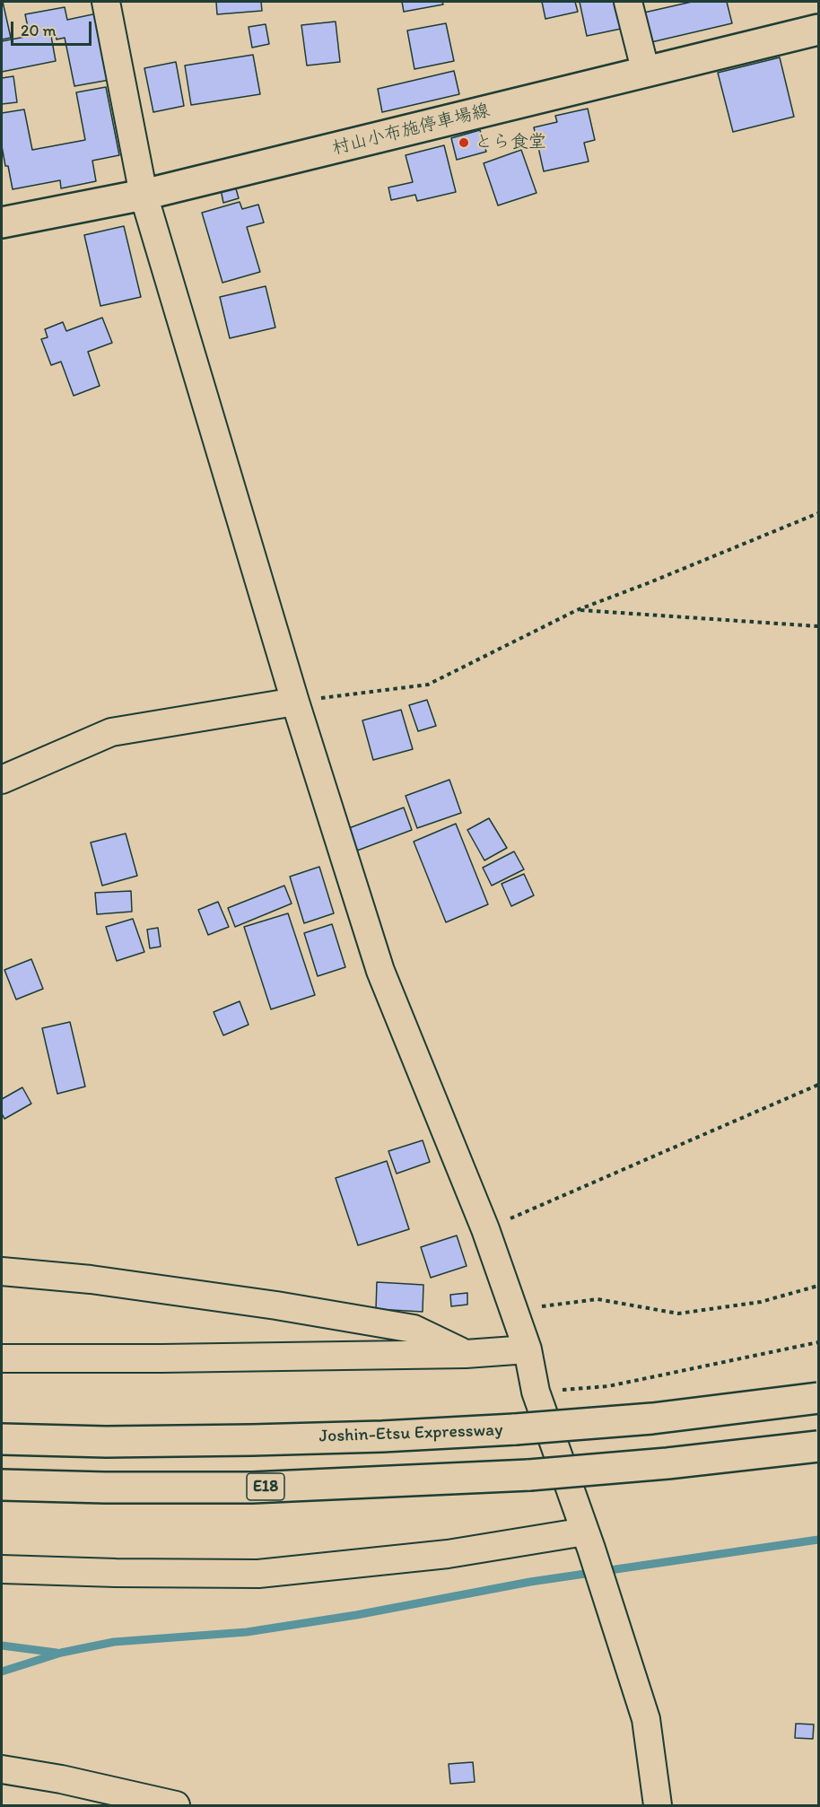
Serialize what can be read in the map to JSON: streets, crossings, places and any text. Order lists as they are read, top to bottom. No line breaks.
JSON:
{"streets":{"main road":["村山小布施停車場線","Joshin-Etsu Expressway","E18"]},"places":["とら食堂"],"scale_bar":"20 m"}
